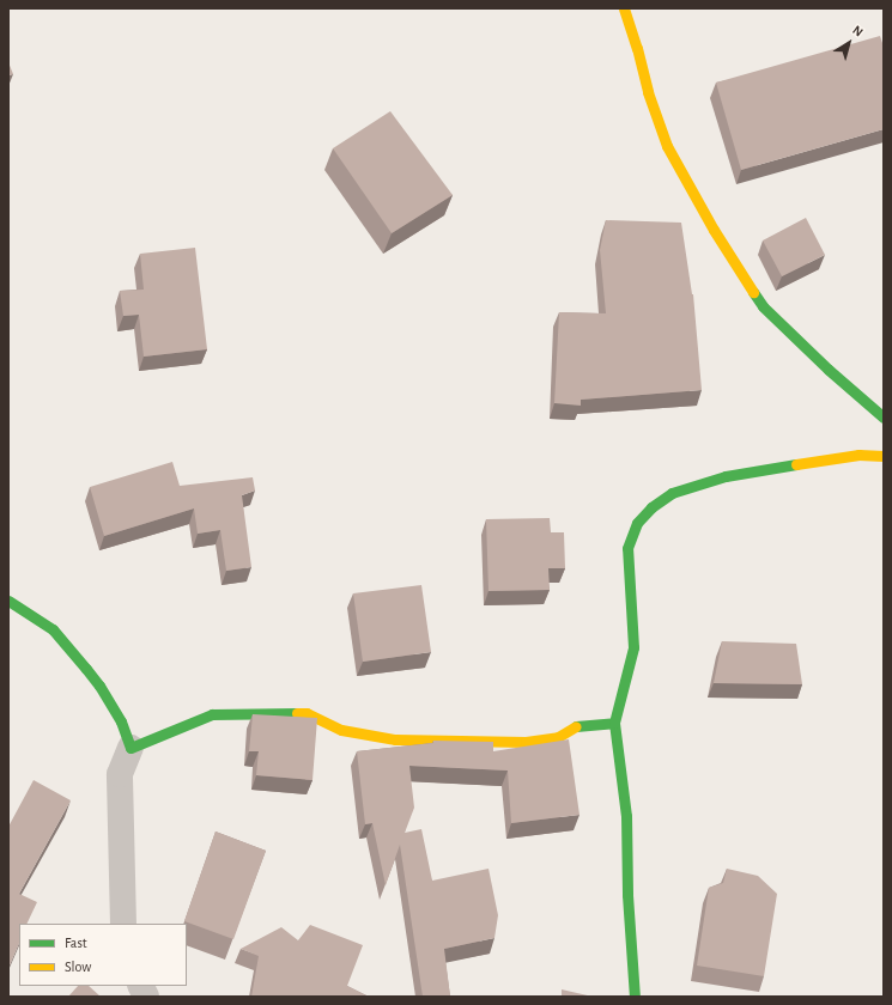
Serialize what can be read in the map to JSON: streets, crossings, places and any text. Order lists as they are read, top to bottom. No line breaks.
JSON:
{"legend":["Fast","Slow"],"north":"top right"}
